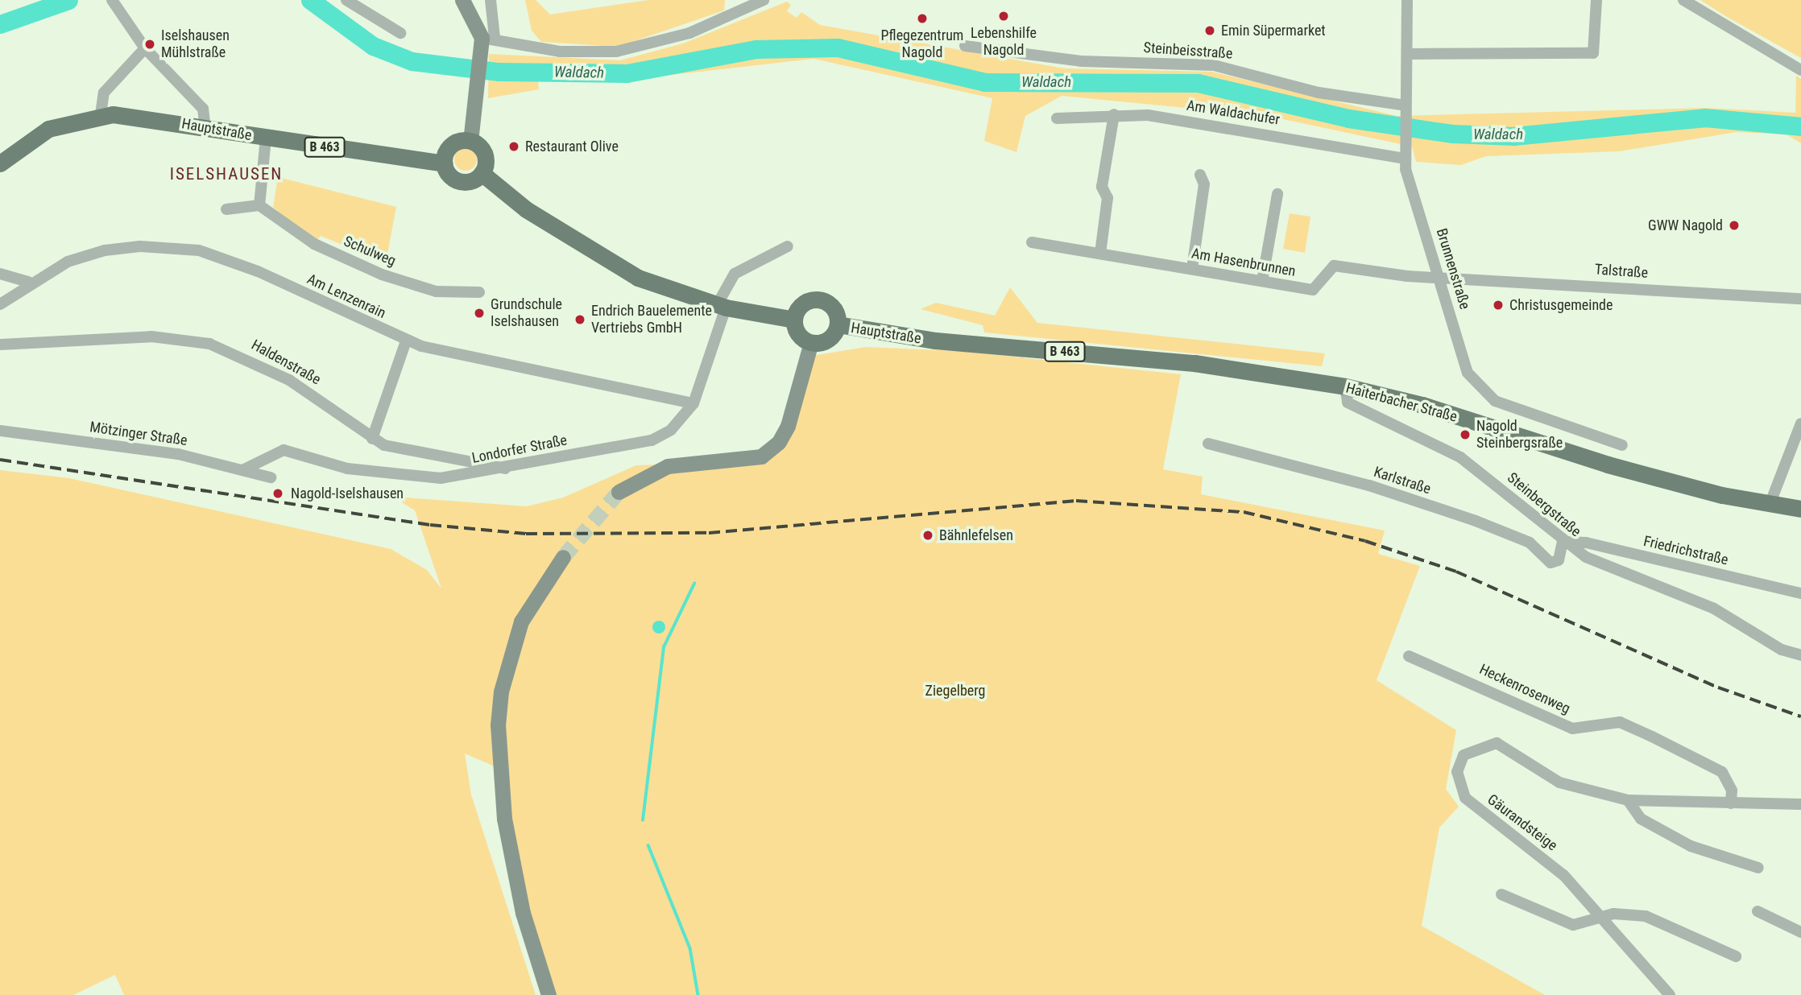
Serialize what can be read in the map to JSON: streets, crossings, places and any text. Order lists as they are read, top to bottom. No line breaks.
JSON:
{"streets":{"main road":["Hauptstraße","B 463","Haiterbacher Straße"],"street":["Steinbeisstraße","Am Waldachufer","Schulweg","Am Hasenbrunnen","Brunnenstraße","Talstraße","Am Lenzenrain","Haldenstraße","Mötzinger Straße","Londorfer Straße","Karlstraße","Steinbergstraße","Friedrichstraße","Heckenrosenweg","Gäurandsteige"]},"crossings":[["Steinbeisstraße","Brunnenstraße"],["Am Waldachufer","Brunnenstraße"],["Hauptstraße","Haiterbacher Straße"],["Am Hasenbrunnen","Brunnenstraße"],["Am Hasenbrunnen","Talstraße"],["Brunnenstraße","Talstraße"],["Am Lenzenrain","Londorfer Straße"],["Haldenstraße","Londorfer Straße"],["Haiterbacher Straße","Steinbergstraße"],["Mötzinger Straße","Londorfer Straße"],["Karlstraße","Steinbergstraße"],["Karlstraße","Friedrichstraße"],["Steinbergstraße","Friedrichstraße"],["Heckenrosenweg","Gäurandsteige"]],"districts":["ISELSHAUSEN"],"water":["Waldach"],"parks":["Ziegelberg"],"places":["Lebenshilfe Nagold","Pflegezentrum Nagold","Emin Süpermarket","Iselshausen Mühlstraße","Restaurant Olive","GWW Nagold","Christusgemeinde","Grundschule Iselshausen","Endrich Bauelemente Vertriebs GmbH","Nagold Steinbergsraße","Nagold-Iselshausen","Bähnlefelsen"]}
